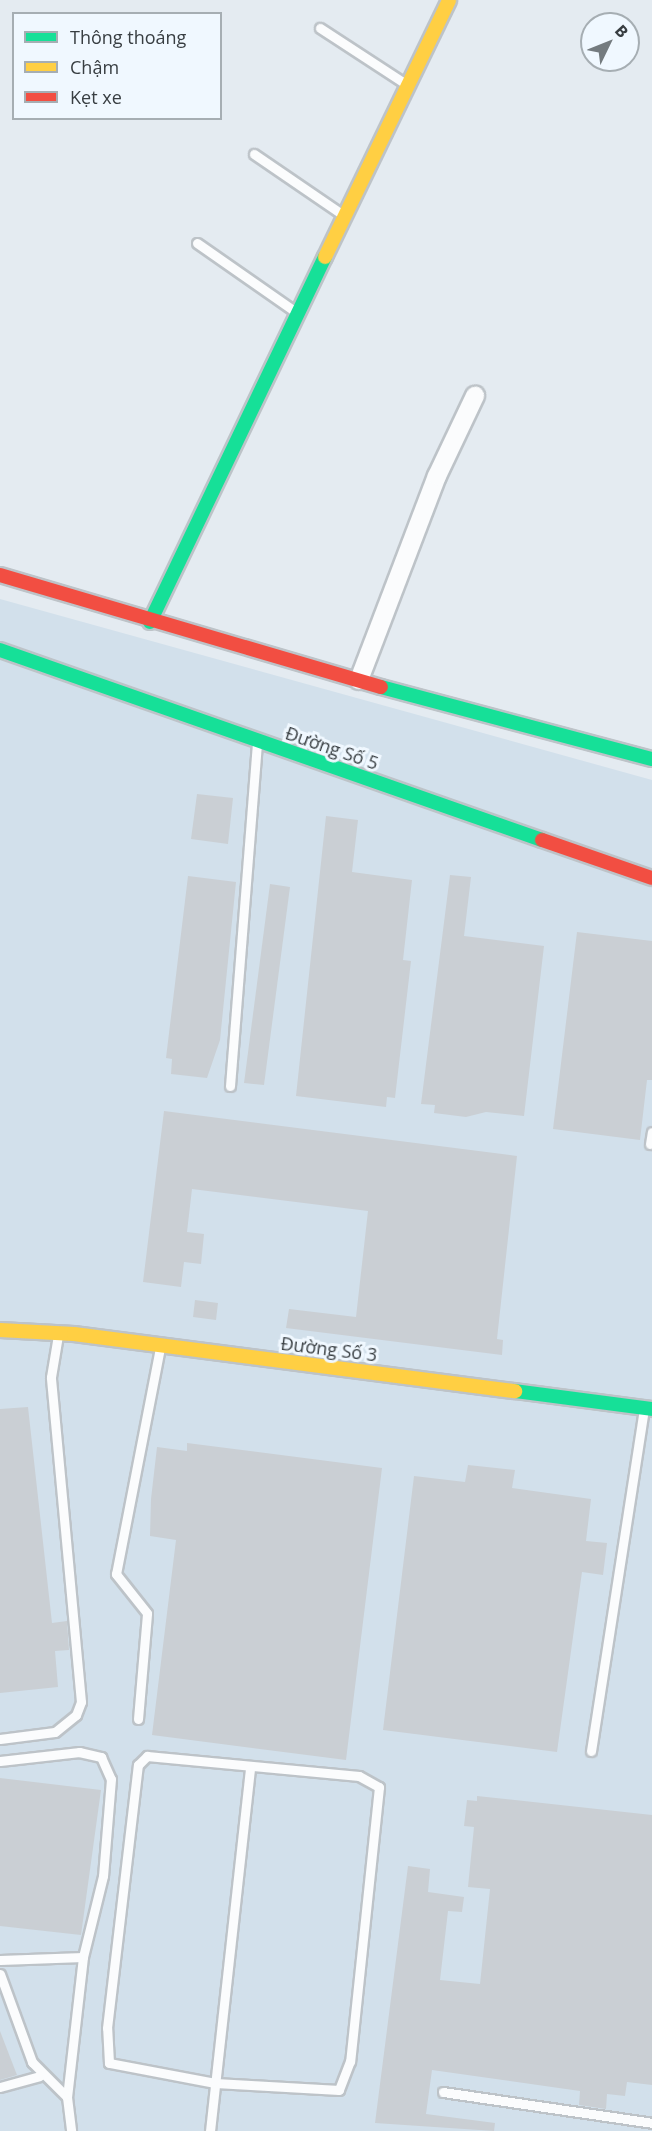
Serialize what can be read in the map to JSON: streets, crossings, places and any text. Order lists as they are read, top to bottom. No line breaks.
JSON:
{"streets":{"street":["Đường Số 5","Đường Số 3"]},"legend":["Thông thoáng","Chậm","Kẹt xe"],"north":"top right"}
